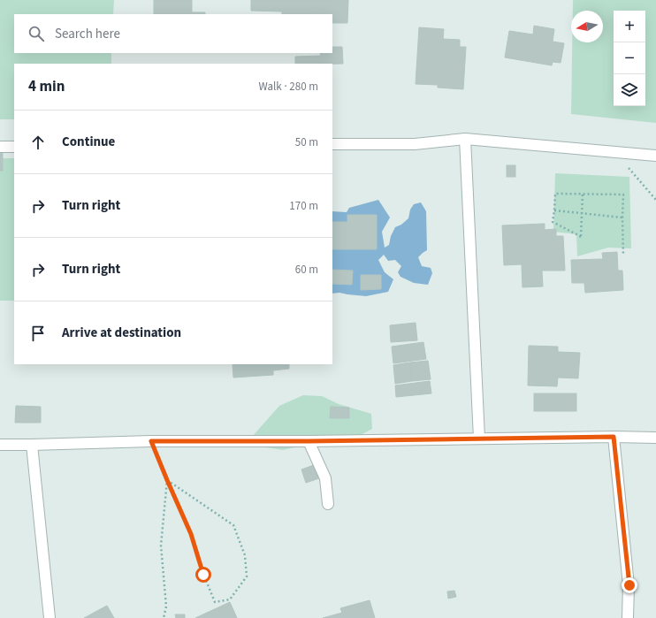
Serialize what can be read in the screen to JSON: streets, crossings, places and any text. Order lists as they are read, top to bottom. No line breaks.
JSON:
{"north":"left","page":{"map_buttons":["+","−"],"search":"Search here","heading":["4 min","Walk · 280 m"],"list":[["Continue","50 m"],["Turn right","170 m"],["Turn right","60 m"],"Arrive at destination"]}}
